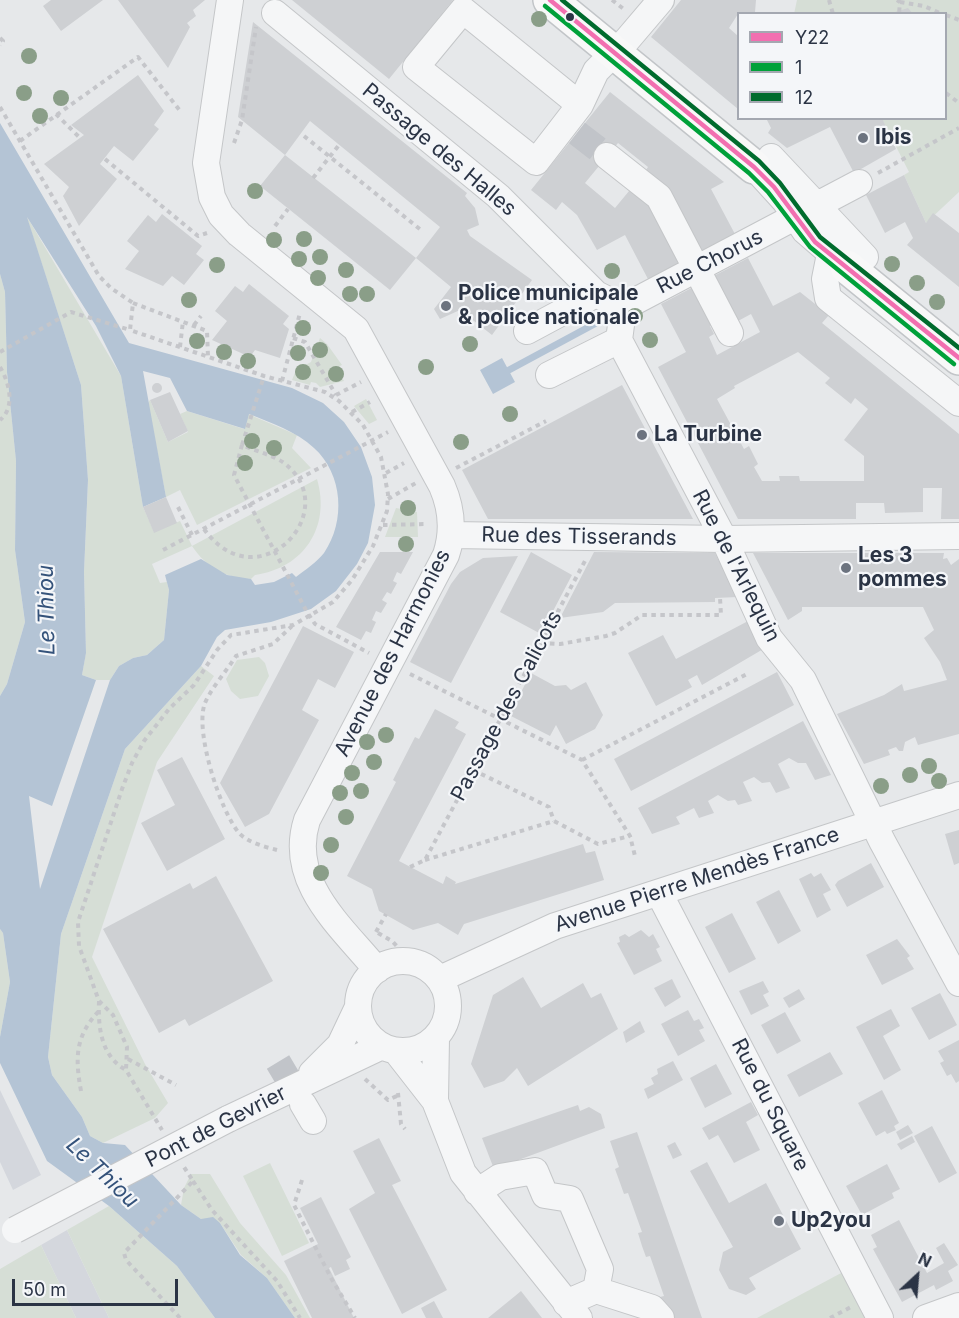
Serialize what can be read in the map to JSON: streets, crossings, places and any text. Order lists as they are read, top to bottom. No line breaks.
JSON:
{"streets":{"street":["Passage des Halles","Rue Chorus","Rue des Tisserands","Rue de l'Arlequin","Avenue des Harmonies","Avenue Pierre Mendès France","Rue du Square","Pont de Gevrier"],"path":["Passage des Calicots"]},"crossings":[["Rue des Tisserands","Rue de l'Arlequin"],["Rue des Tisserands","Avenue des Harmonies"],["Rue des Tisserands","Passage des Calicots"],["Rue de l'Arlequin","Avenue Pierre Mendès France"],["Avenue des Harmonies","Avenue Pierre Mendès France"],["Avenue des Harmonies","Pont de Gevrier"],["Avenue Pierre Mendès France","Rue du Square"],["Avenue Pierre Mendès France","Pont de Gevrier"]],"water":["Le Thiou"],"places":["Ibis","Police municipale & police nationale","La Turbine","Les 3 pommes","Up2you"],"lines":["transit line Y22","transit line 12","transit line 1"],"legend":["Y22","1","12"],"scale_bar":"50 m","north":"top right"}
